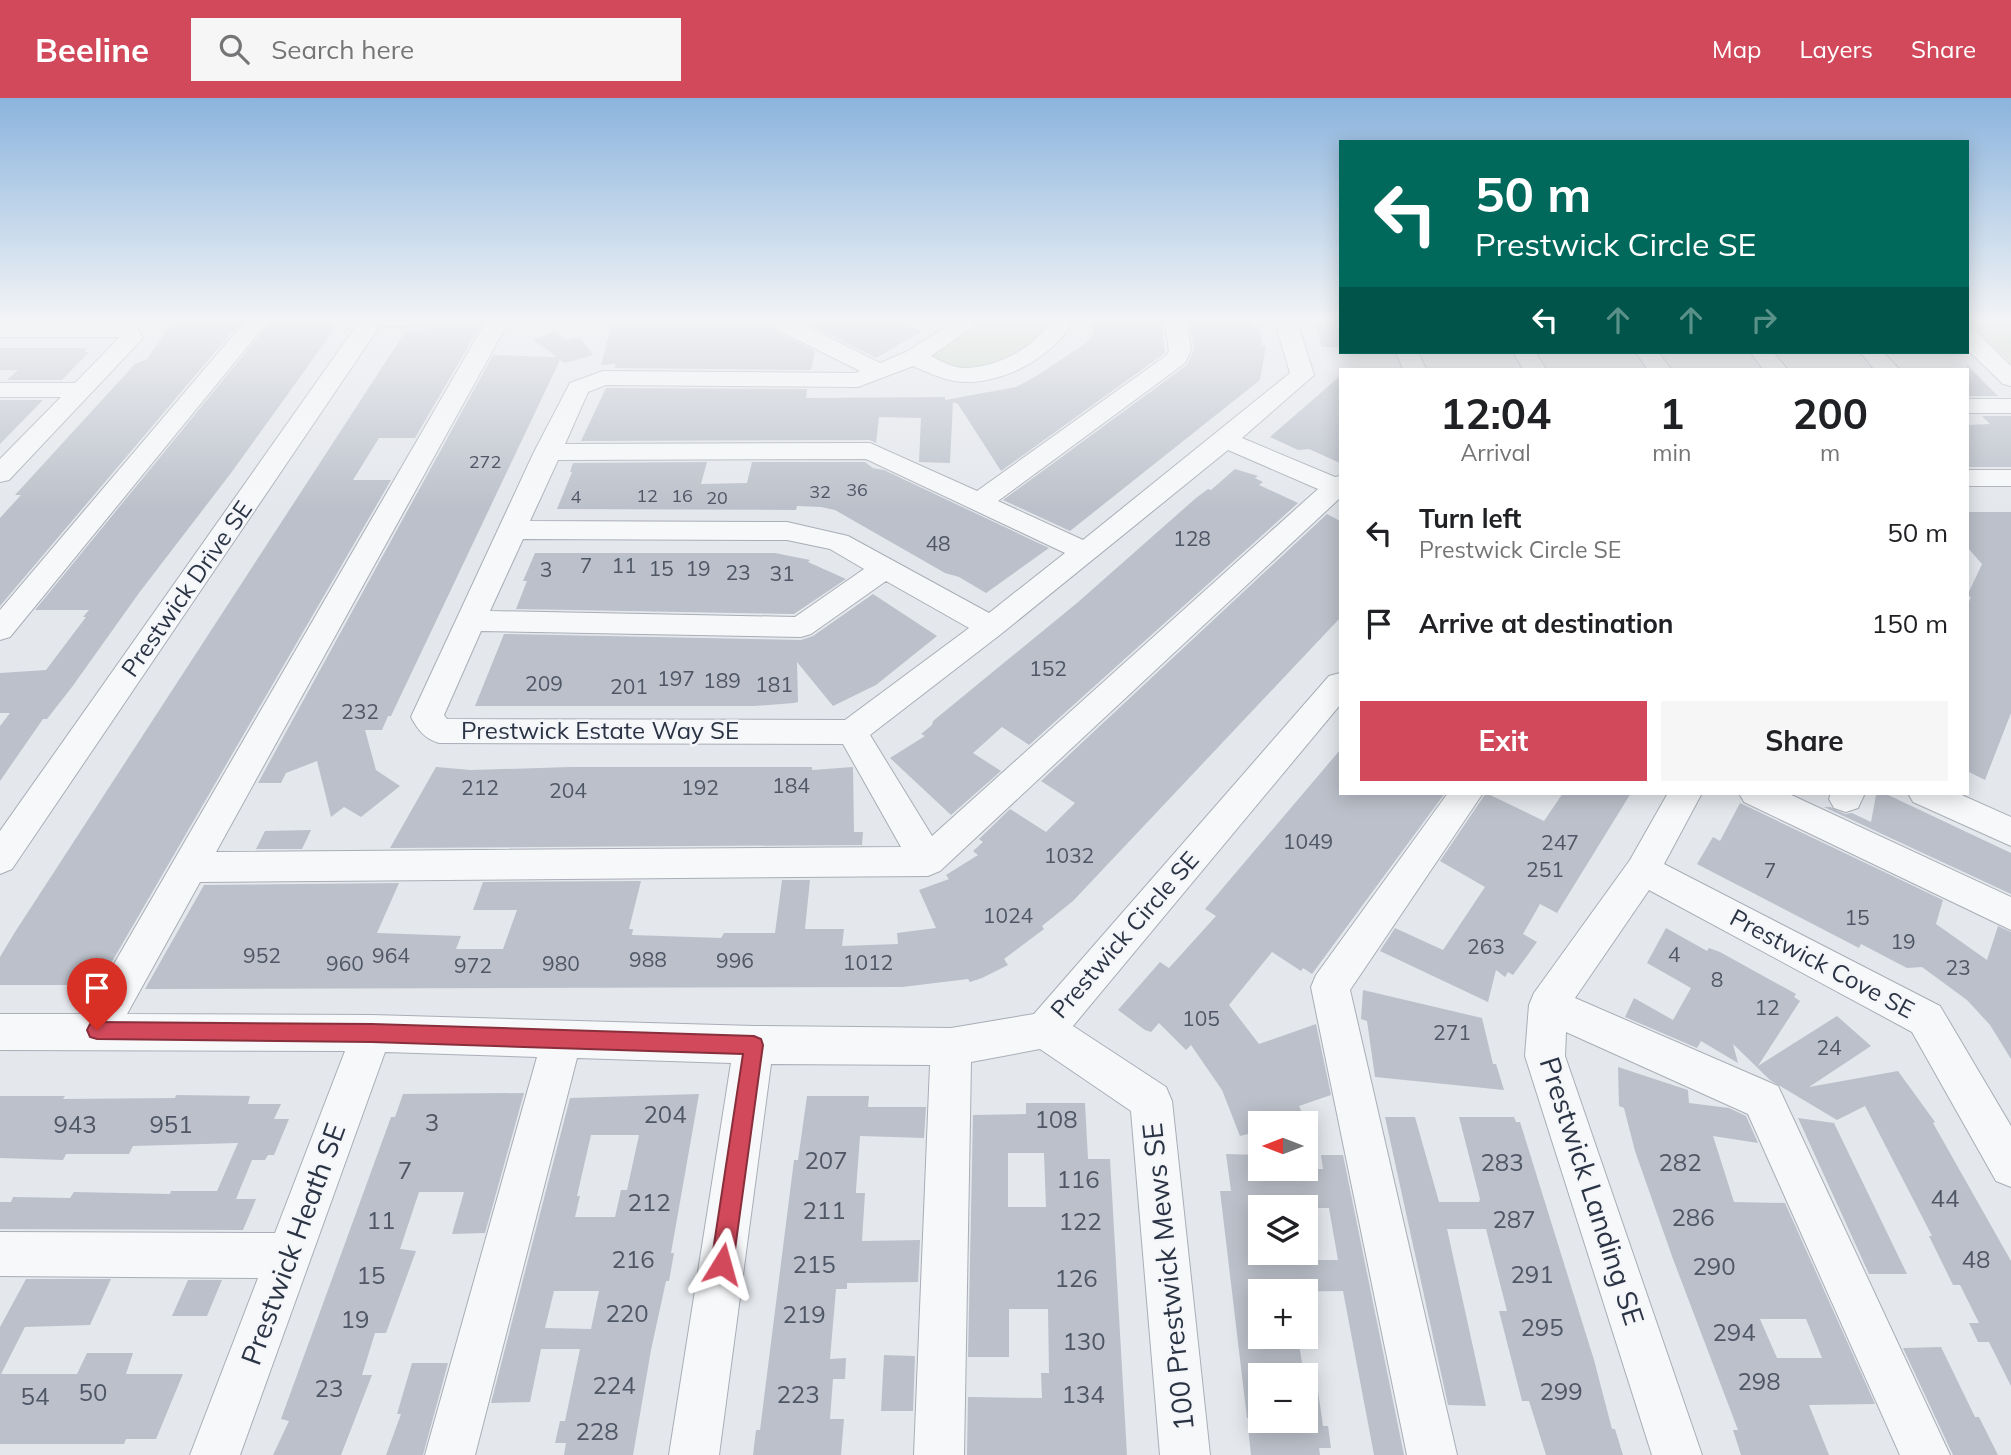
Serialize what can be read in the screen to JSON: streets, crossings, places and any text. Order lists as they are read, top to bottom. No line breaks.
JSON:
{"streets":{"street":["Prestwick Drive SE","Prestwick Estate Way SE","Prestwick Circle SE","Prestwick Cove SE","Prestwick Landing SE","Prestwick Heath SE","100 Prestwick Mews SE"]},"crossings":[["Prestwick Circle SE","Prestwick Heath SE"],["Prestwick Circle SE","100 Prestwick Mews SE"]],"house_numbers":["272","36","32","12","16","4","20","128","48","7","11","15","19","3","23","31","152","197","189","209","181","201","232","184","212","192","204","1049","247","1032","251","7","1024","15","19","263","4","952","964","988","996","1012","960","980","972","23","8","12","105","271","24","204","108","3","943","951","207","283","282","7","116","44","212","211","286","287","11","122","216","48","215","290","291","15","126","220","219","19","295","294","130","298","224","23","299","50","223","134","54","228"],"north":"left","page":{"header":"Beeline","search":"Search here","nav":["Map","Layers","Share"],"turn":["50 m","Prestwick Circle SE"],"eta":["12:04","Arrival","1","min","200","m"],"list":[{"name":"Turn left","note":"Prestwick Circle SE","value":"50 m"},{"name":"Arrive at destination","value":"150 m"}],"buttons":["Exit","Share"],"map_buttons":["+","−"]}}
